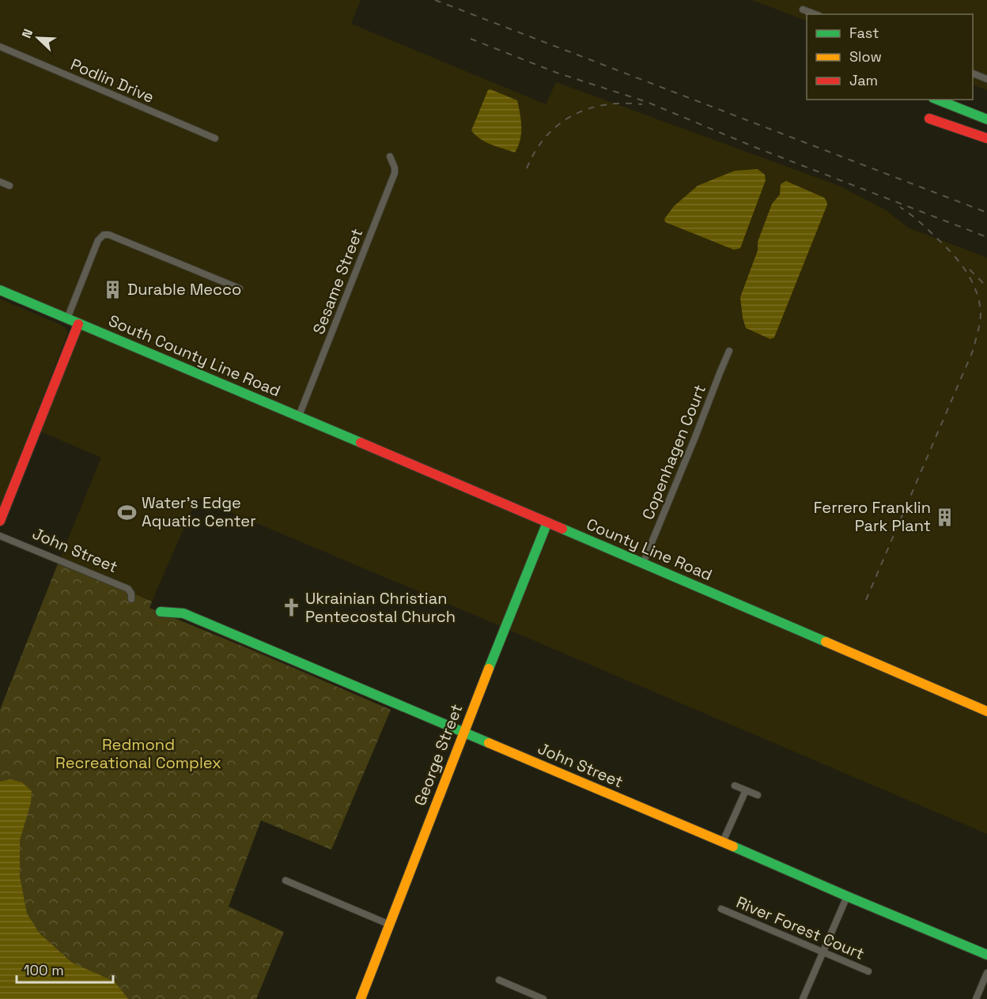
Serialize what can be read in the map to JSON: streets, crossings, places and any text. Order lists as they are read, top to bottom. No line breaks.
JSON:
{"streets":{"main road":["South County Line Road","County Line Road","John Street","George Street"],"street":["Podlin Drive","Sesame Street","Copenhagen Court","River Forest Court"]},"crossings":[["Sesame Street","South County Line Road"],["Sesame Street","County Line Road"],["South County Line Road","County Line Road"],["Copenhagen Court","County Line Road"],["County Line Road","George Street"],["John Street","George Street"]],"parks":["Redmond Recreational Complex"],"places":{"building":["Durable Mecco","Ferrero Franklin Park Plant"],"sports":["Water's Edge Aquatic Center"],"church":["Ukrainian Christian Pentecostal Church"]},"legend":["Fast","Slow","Jam"],"scale_bar":"100 m","north":"top left"}
